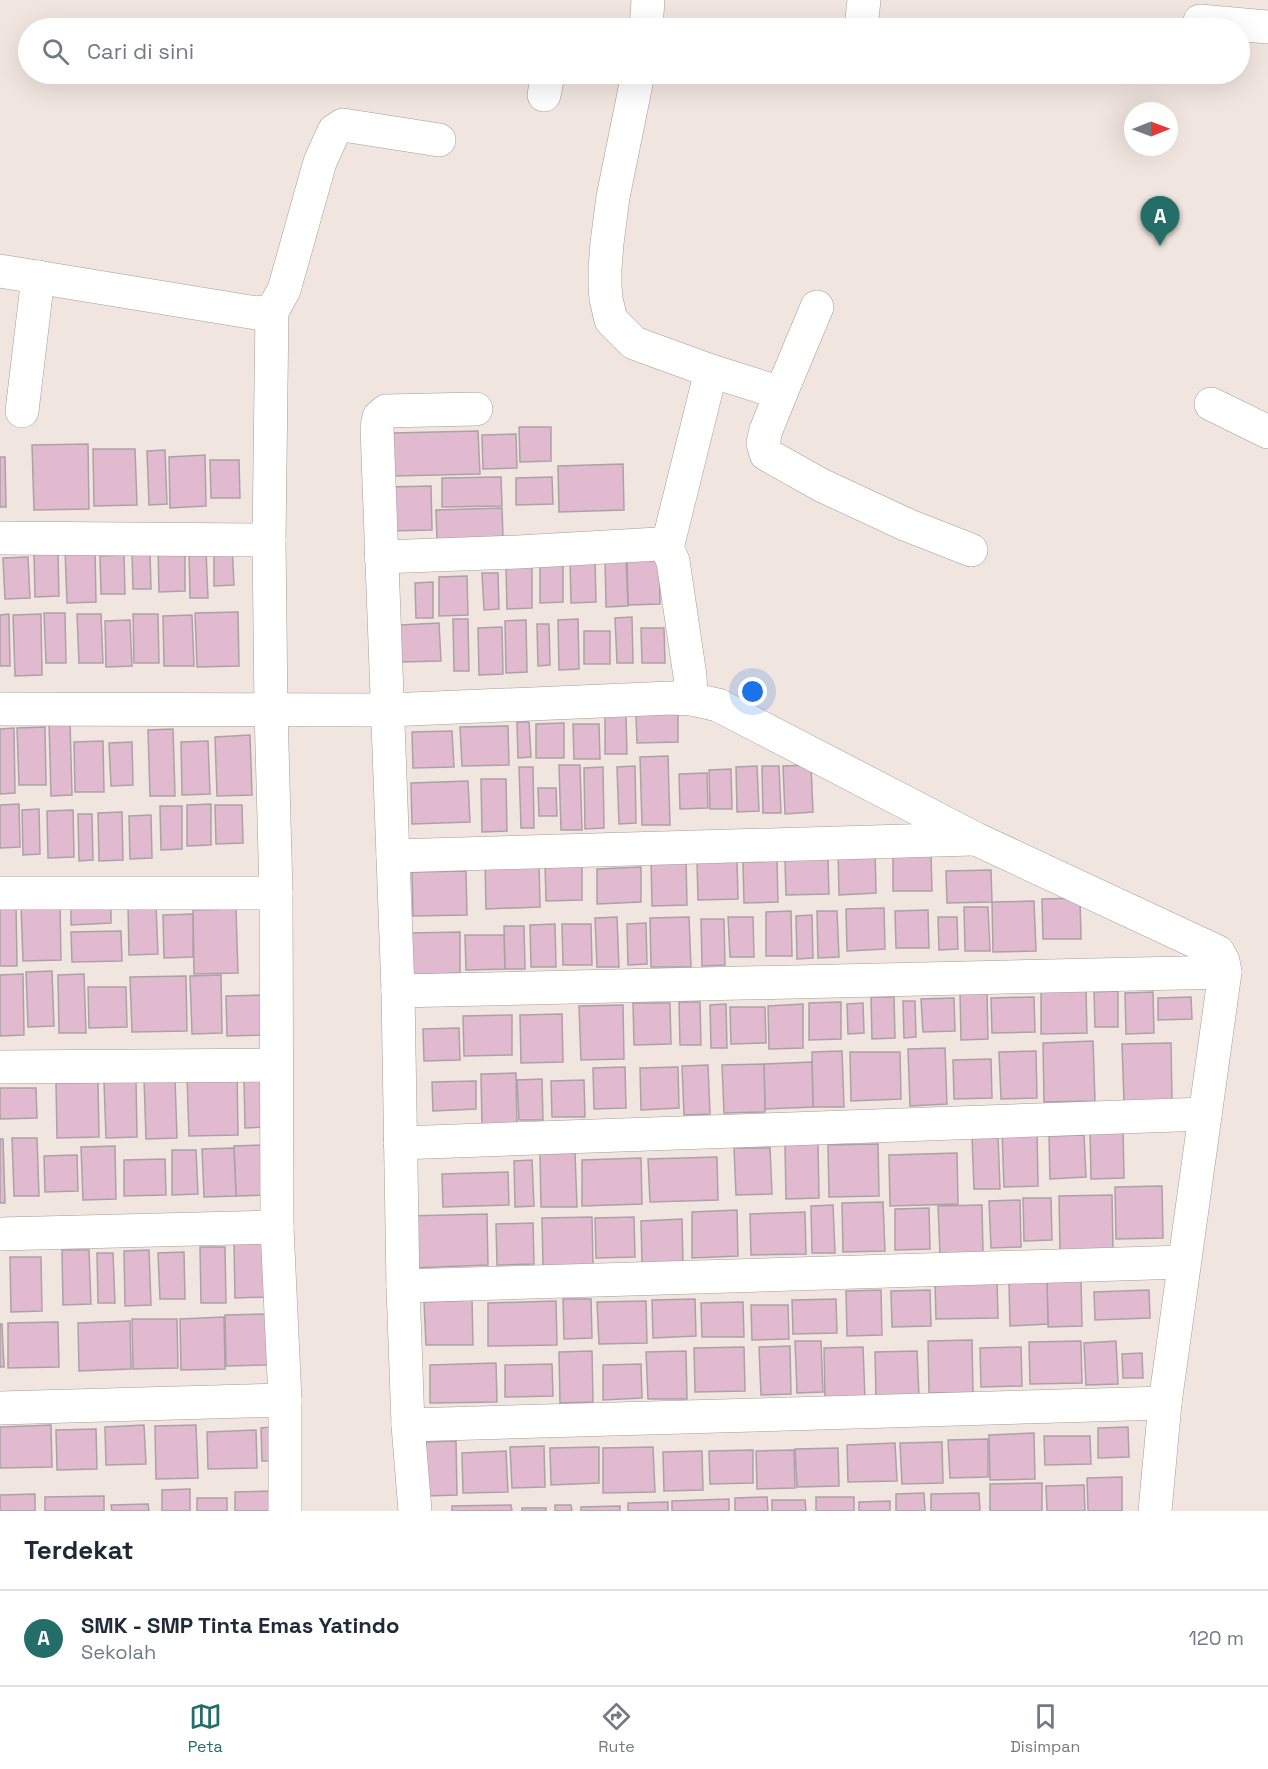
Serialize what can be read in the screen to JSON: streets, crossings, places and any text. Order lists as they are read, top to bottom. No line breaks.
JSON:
{"north":"right","page":{"search":"Cari di sini","pins":"A","heading":"Terdekat","list":[{"mark":"A","name":"SMK - SMP Tinta Emas Yatindo","note":"Sekolah","value":"120 m"}],"nav":["Peta","Rute","Disimpan"]}}
